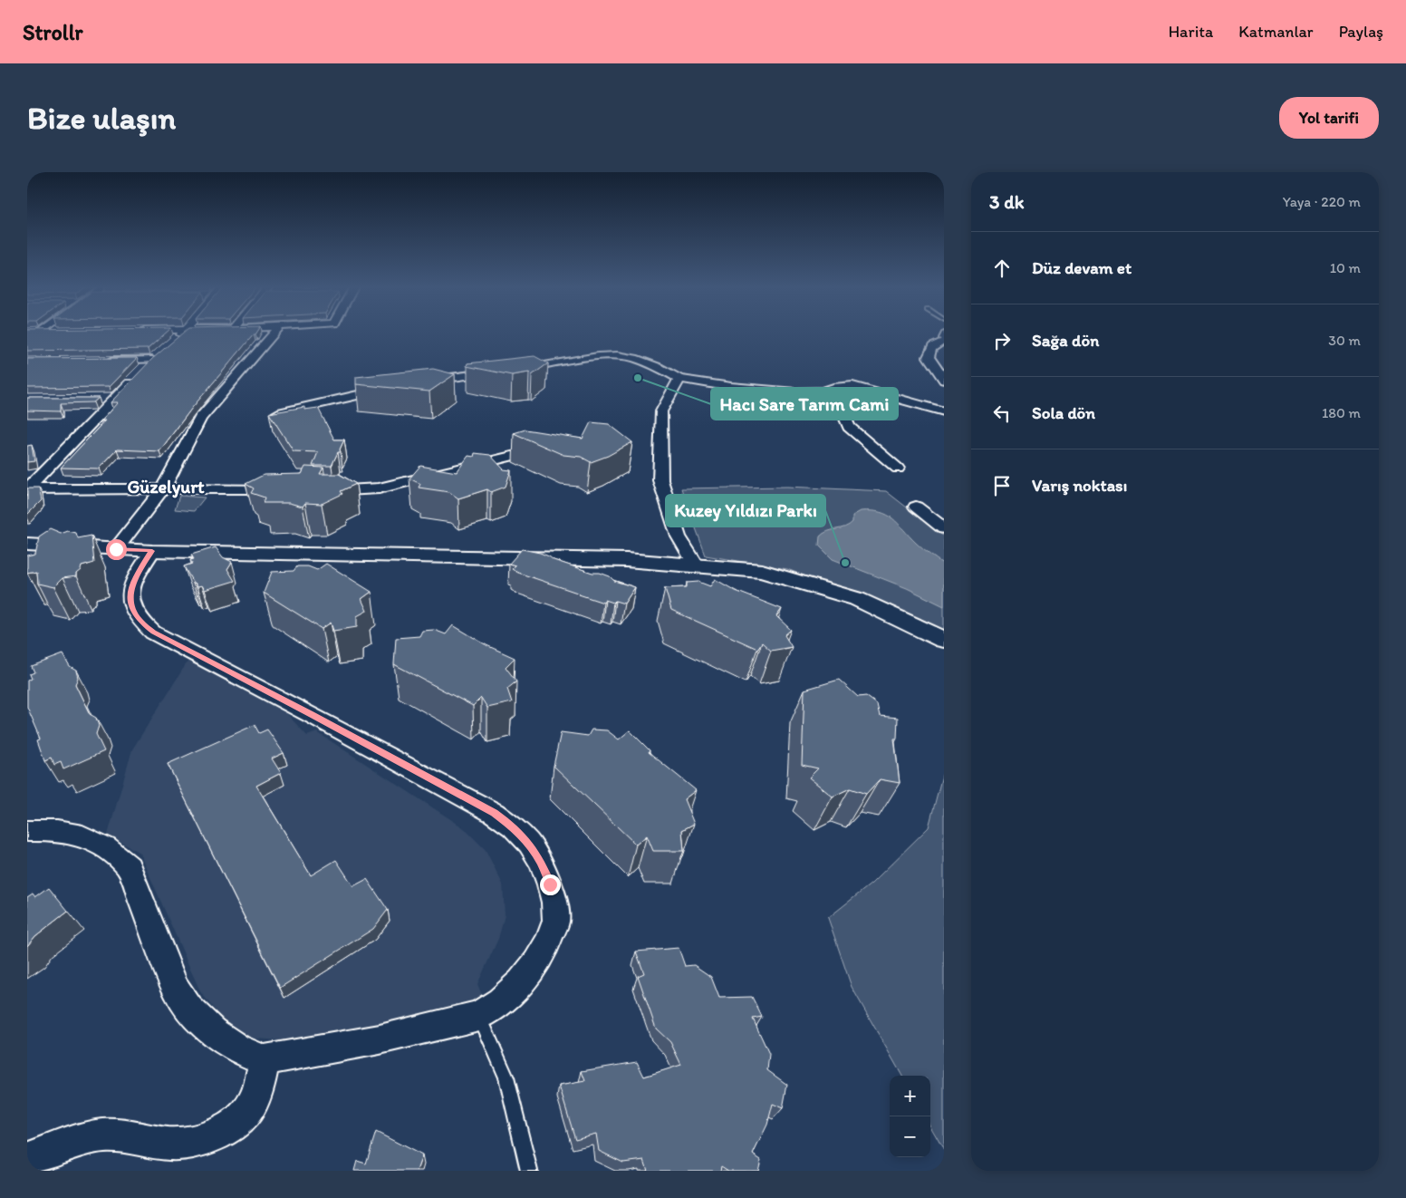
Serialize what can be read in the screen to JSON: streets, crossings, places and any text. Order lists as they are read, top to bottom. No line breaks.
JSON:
{"districts":["Güzelyurt"],"places":["Hacı Sare Tarım Cami","Kuzey Yıldızı Parkı"],"page":{"header":"Strollr","nav":["Harita","Katmanlar","Paylaş"],"buttons":"Yol tarifi","title":"Bize ulaşın","heading":["3 dk","Yaya · 220 m"],"list":[["Düz devam et","10 m"],["Sağa dön","30 m"],["Sola dön","180 m"],"Varış noktası"],"map_buttons":["+","−"]}}
